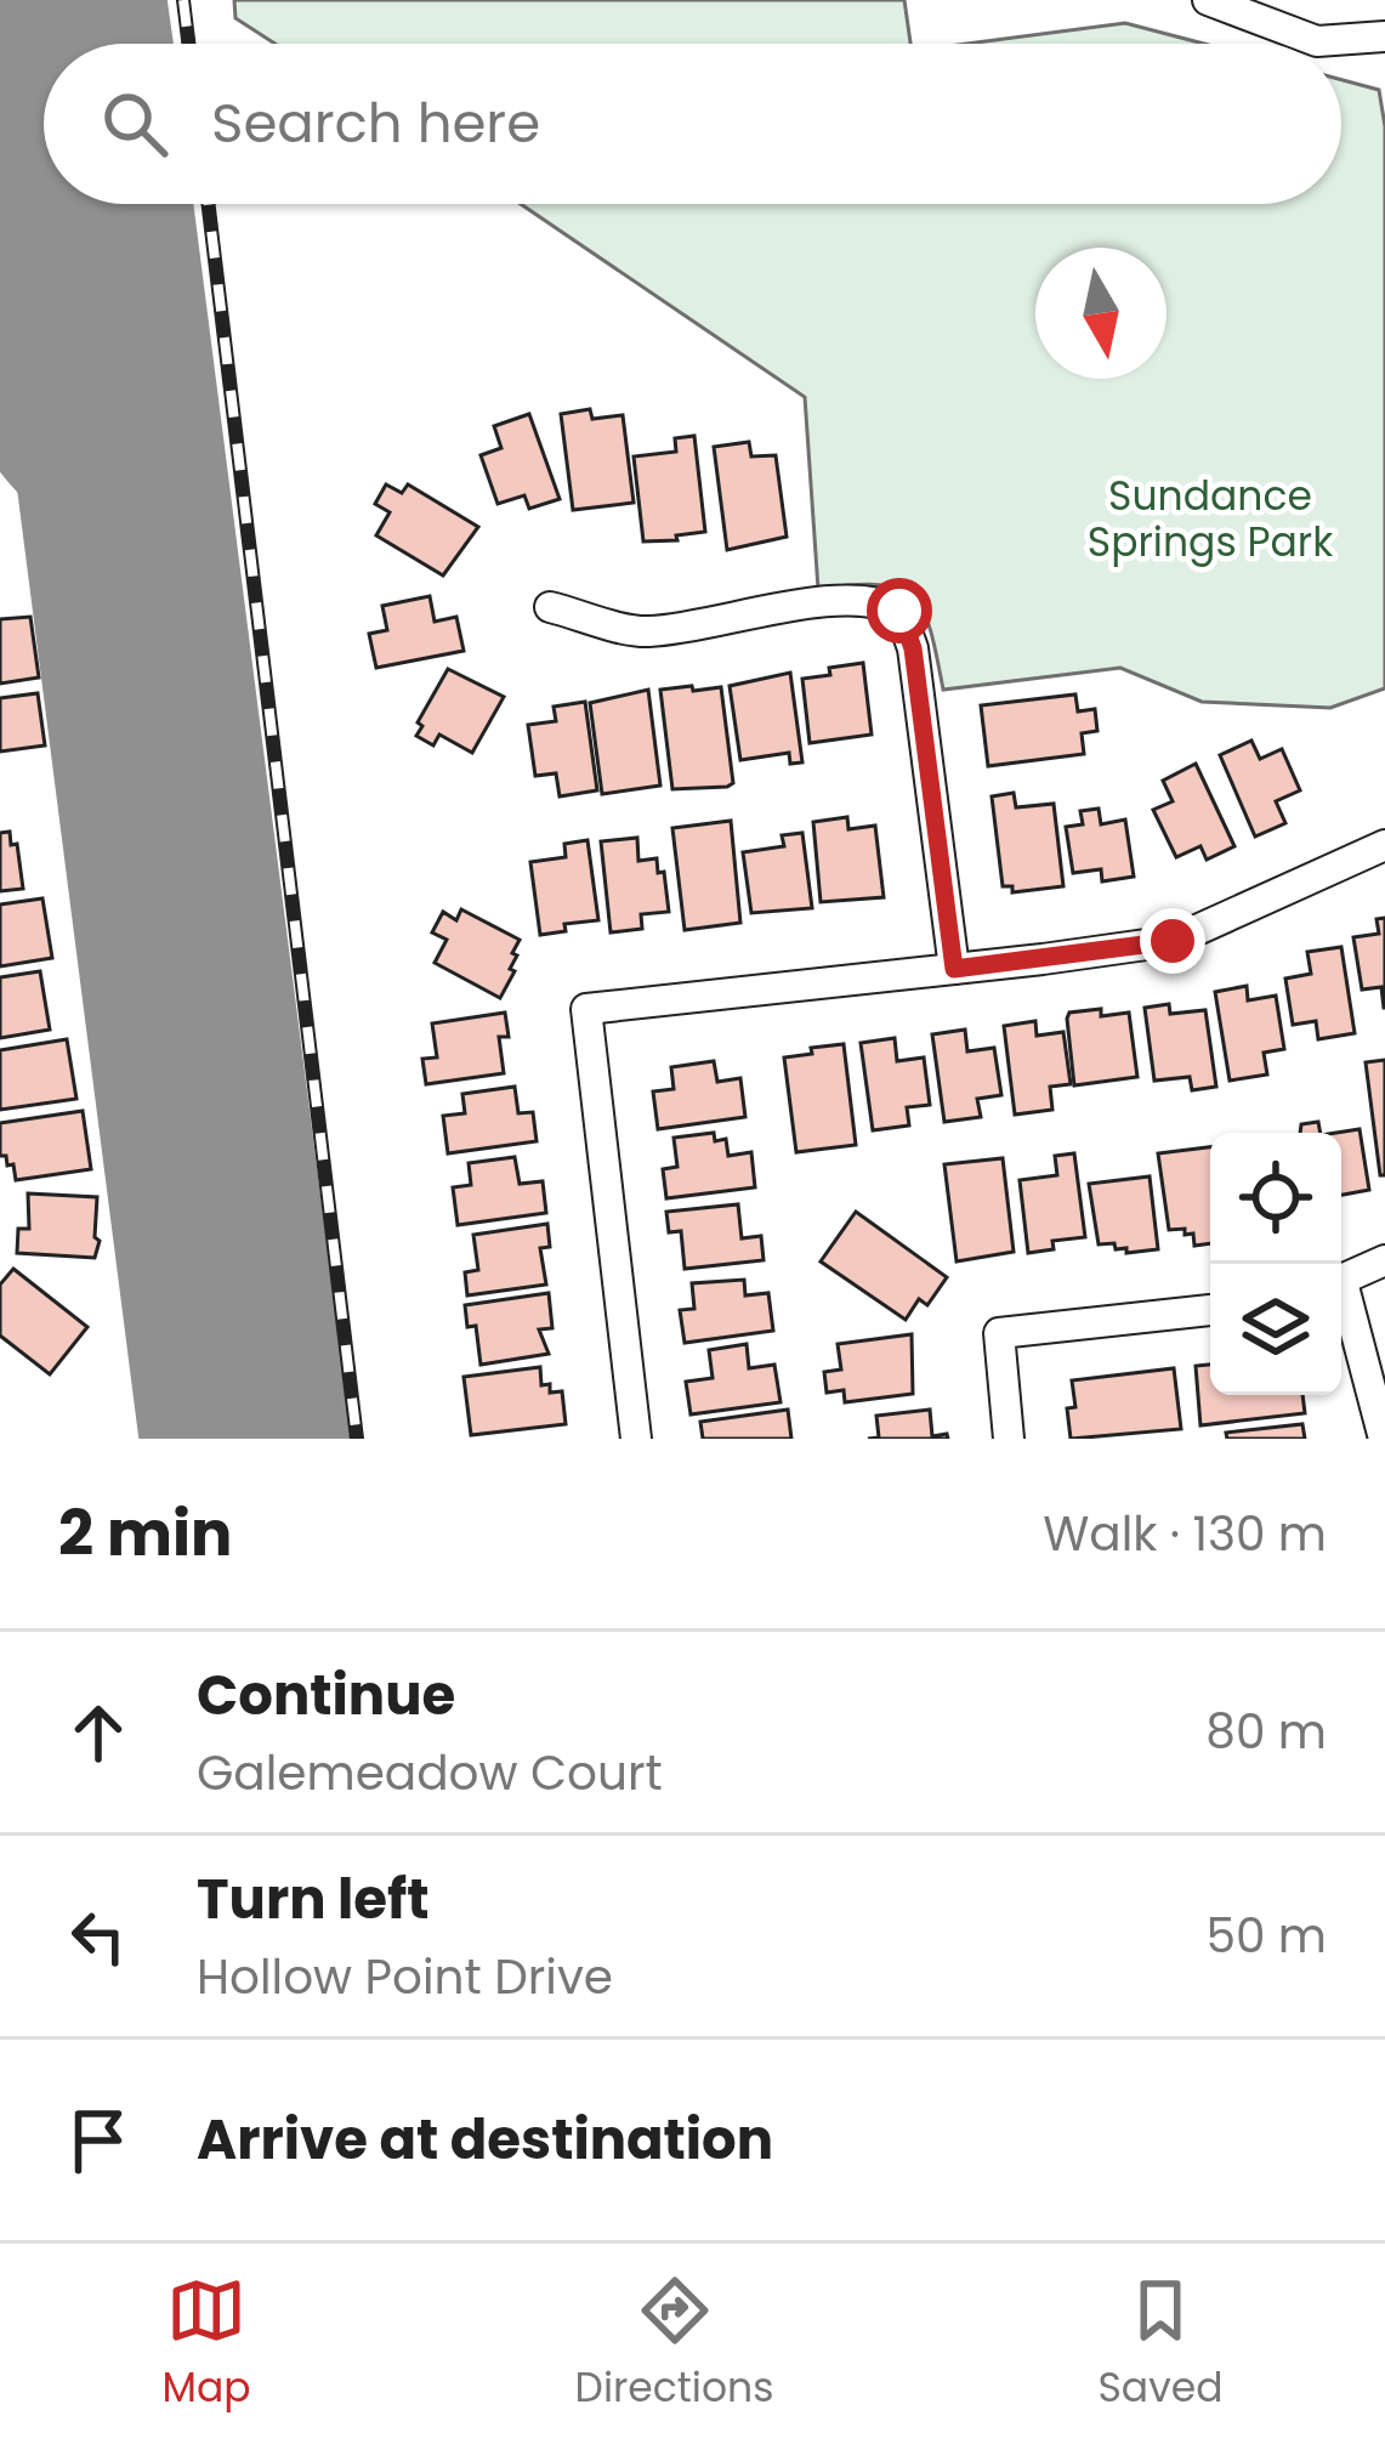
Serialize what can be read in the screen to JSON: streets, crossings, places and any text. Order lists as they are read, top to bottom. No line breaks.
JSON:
{"parks":["Sundance Springs Park"],"north":"bottom","page":{"search":"Search here","heading":["2 min","Walk · 130 m"],"list":[["Continue","Galemeadow Court","80 m"],["Turn left","Hollow Point Drive","50 m"],"Arrive at destination"],"nav":["Map","Directions","Saved"]}}
